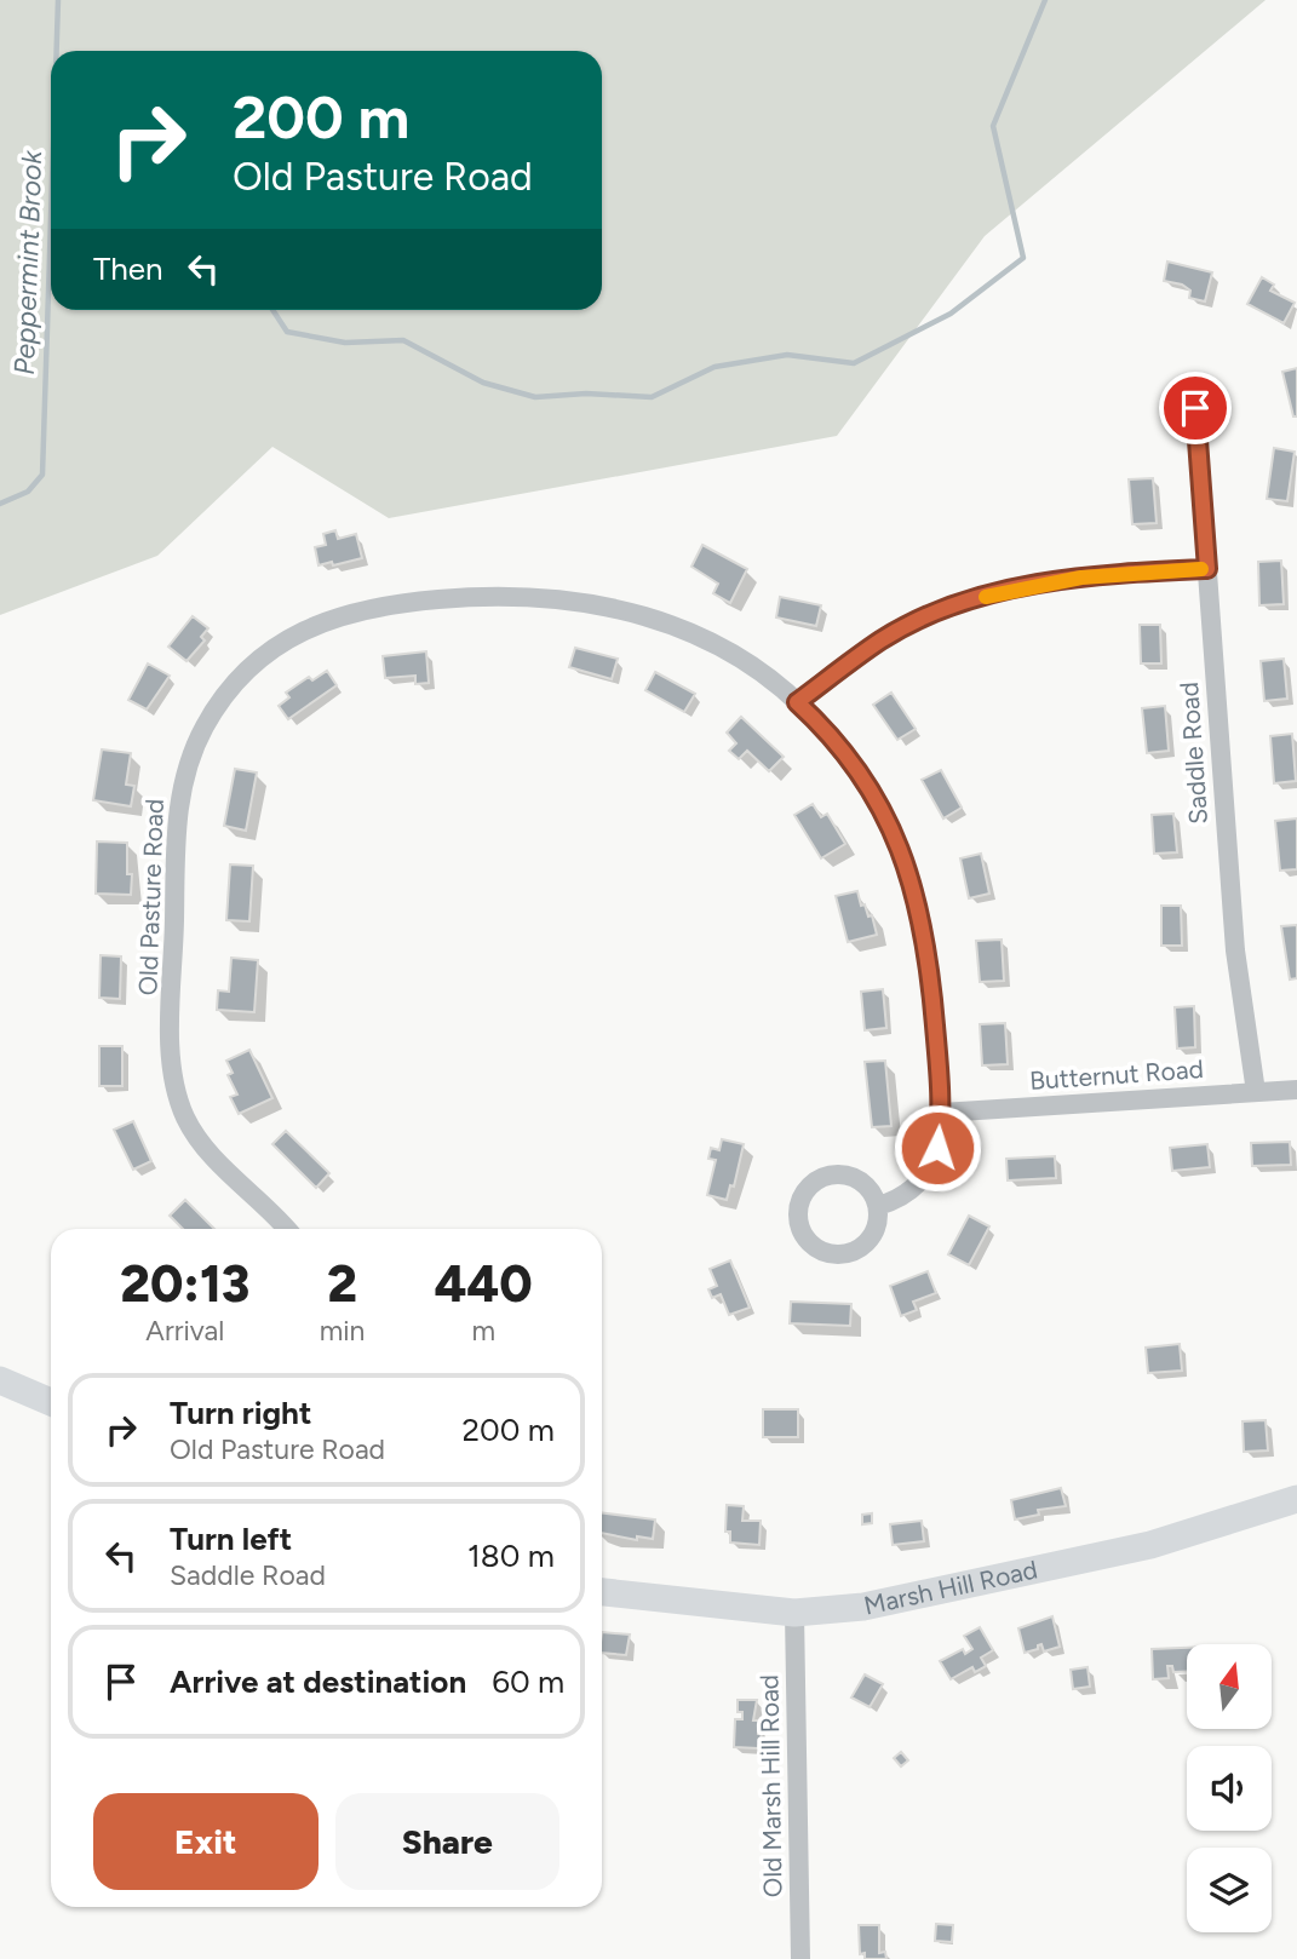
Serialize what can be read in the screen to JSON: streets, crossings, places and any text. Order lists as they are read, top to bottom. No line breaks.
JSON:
{"streets":{"street":["Saddle Road","Old Pasture Road","Butternut Road","Marsh Hill Road","Old Marsh Hill Road"]},"crossings":[["Saddle Road","Butternut Road"],["Old Pasture Road","Butternut Road"],["Marsh Hill Road","Old Marsh Hill Road"]],"water":["Peppermint Brook"],"north":"top","page":{"turn":["200 m","Old Pasture Road"],"then":"Then","eta":["20:13","Arrival","2","min","440","m"],"list":[{"name":"Turn right","note":"Old Pasture Road","value":"200 m"},{"name":"Turn left","note":"Saddle Road","value":"180 m"},{"name":"Arrive at destination","value":"60 m"}],"buttons":["Exit","Share"]}}
